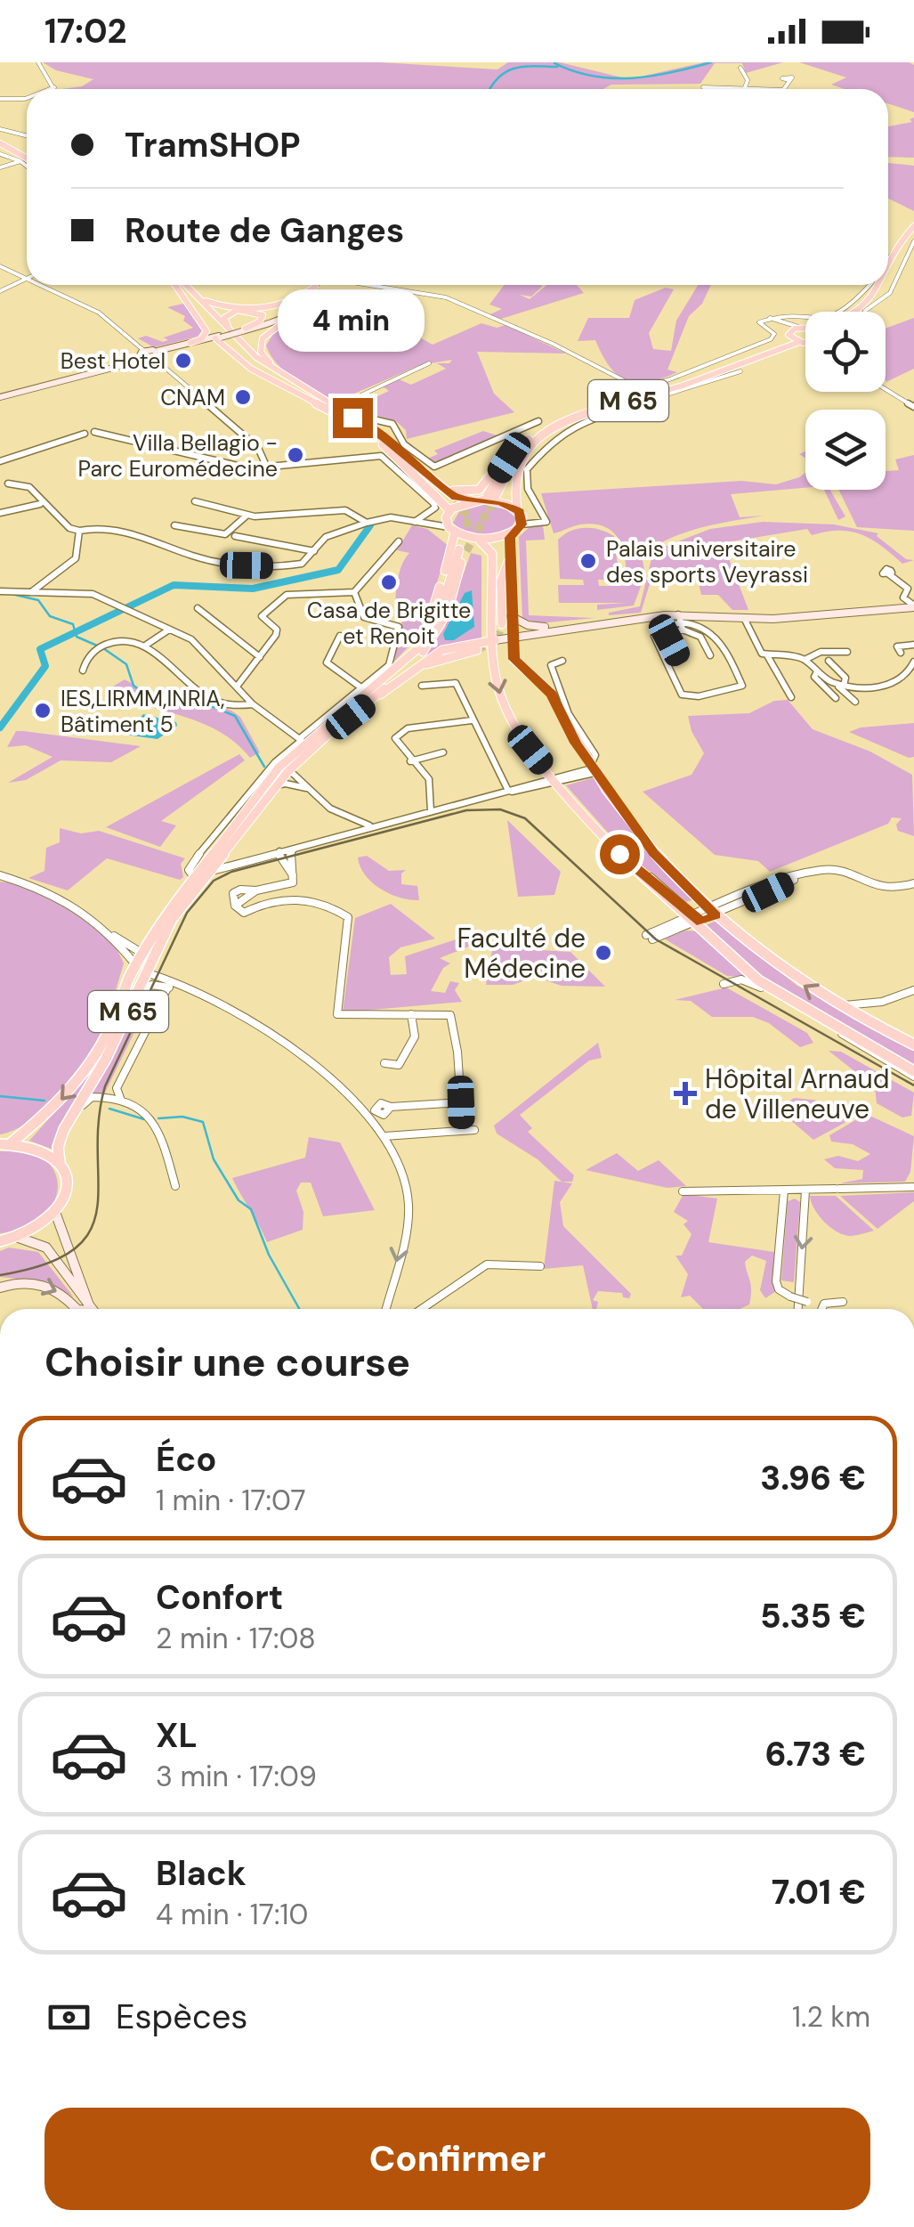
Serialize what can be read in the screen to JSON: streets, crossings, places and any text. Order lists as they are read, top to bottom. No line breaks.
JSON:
{"streets":{"main road":["M 65"]},"places":{"other":["Best Hotel","CNAM","Villa Bellagio - Parc Euromédecine","Palais universitaire des sports Veyrassi","Casa de Brigitte et Renoit","IES,LIRMM,INRIA, Bâtiment 5","Faculté de Médecine"],"health":["Hôpital Arnaud de Villeneuve"]},"page":{"status":"17:02","banner":["TramSHOP","Route de Ganges"],"bubble":"4 min","heading":"Choisir une course","list":[{"name":"Éco","note":"1 min · 17:07","value":"3.96 €"},{"name":"Confort","note":"2 min · 17:08","value":"5.35 €"},{"name":"XL","note":"3 min · 17:09","value":"6.73 €"},{"name":"Black","note":"4 min · 17:10","value":"7.01 €"}],"pay":["Espèces","1.2 km"],"buttons":"Confirmer"}}
